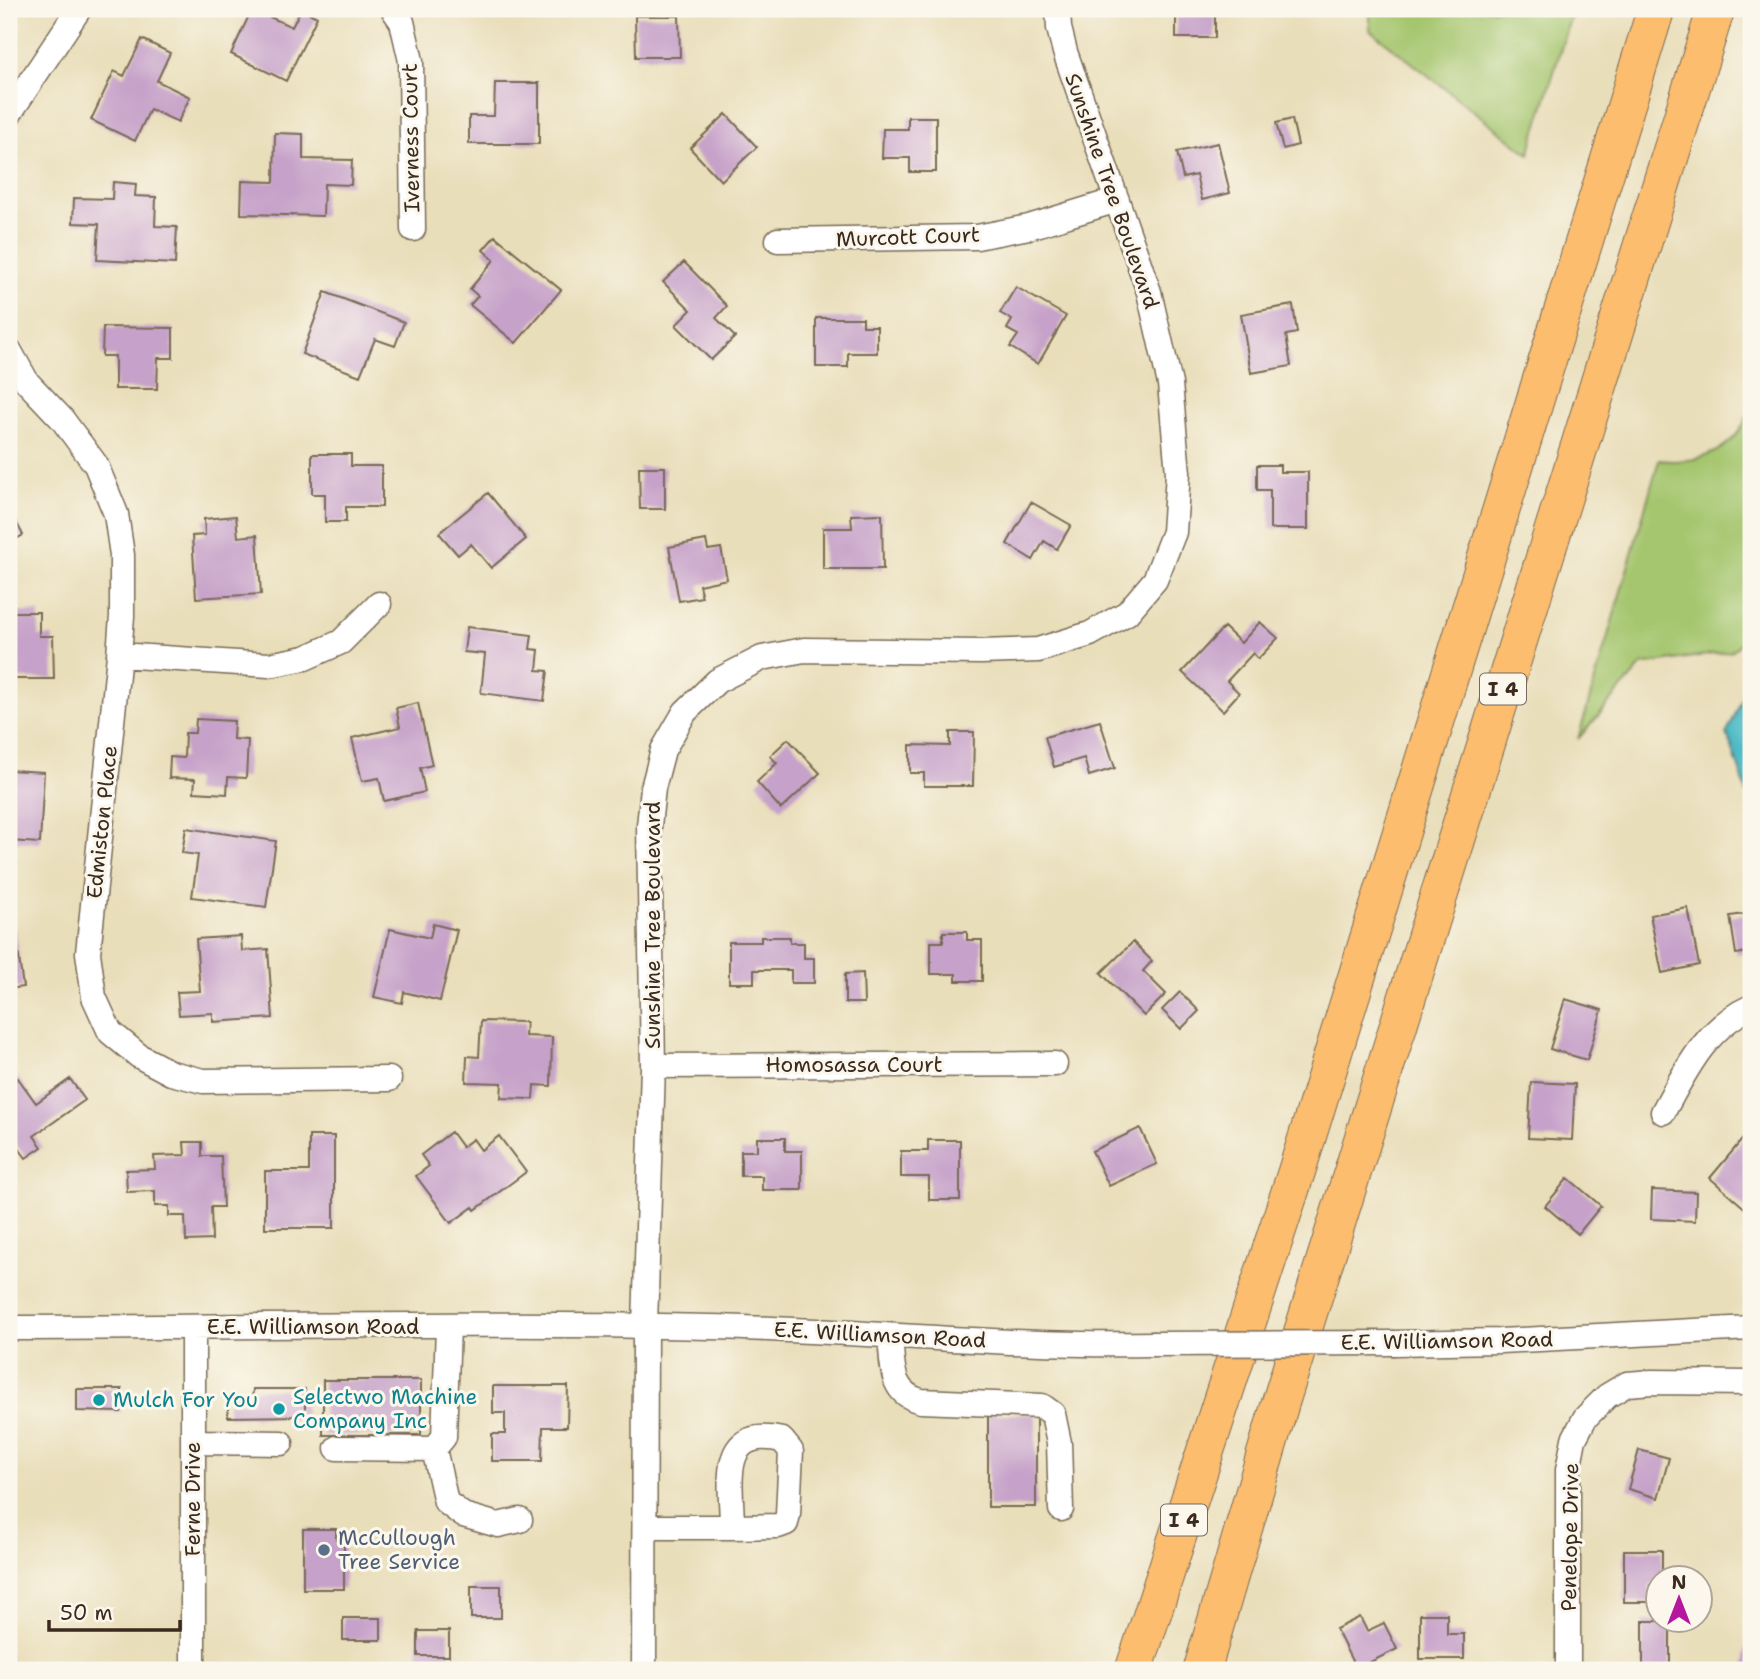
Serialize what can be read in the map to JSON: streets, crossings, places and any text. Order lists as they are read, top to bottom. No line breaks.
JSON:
{"streets":{"highway":["I 4"],"street":["Iverness Court","Sunshine Tree Boulevard","Murcott Court","Edmiston Place","Homosassa Court","E.E. Williamson Road","Ferne Drive","Penelope Drive"]},"crossings":[["Sunshine Tree Boulevard","Murcott Court"],["Sunshine Tree Boulevard","Homosassa Court"],["Sunshine Tree Boulevard","E.E. Williamson Road"],["E.E. Williamson Road","Ferne Drive"]],"places":["Mulch For You","Selectwo Machine Company Inc","McCullough Tree Service"],"scale_bar":"50 m","north":"top"}
